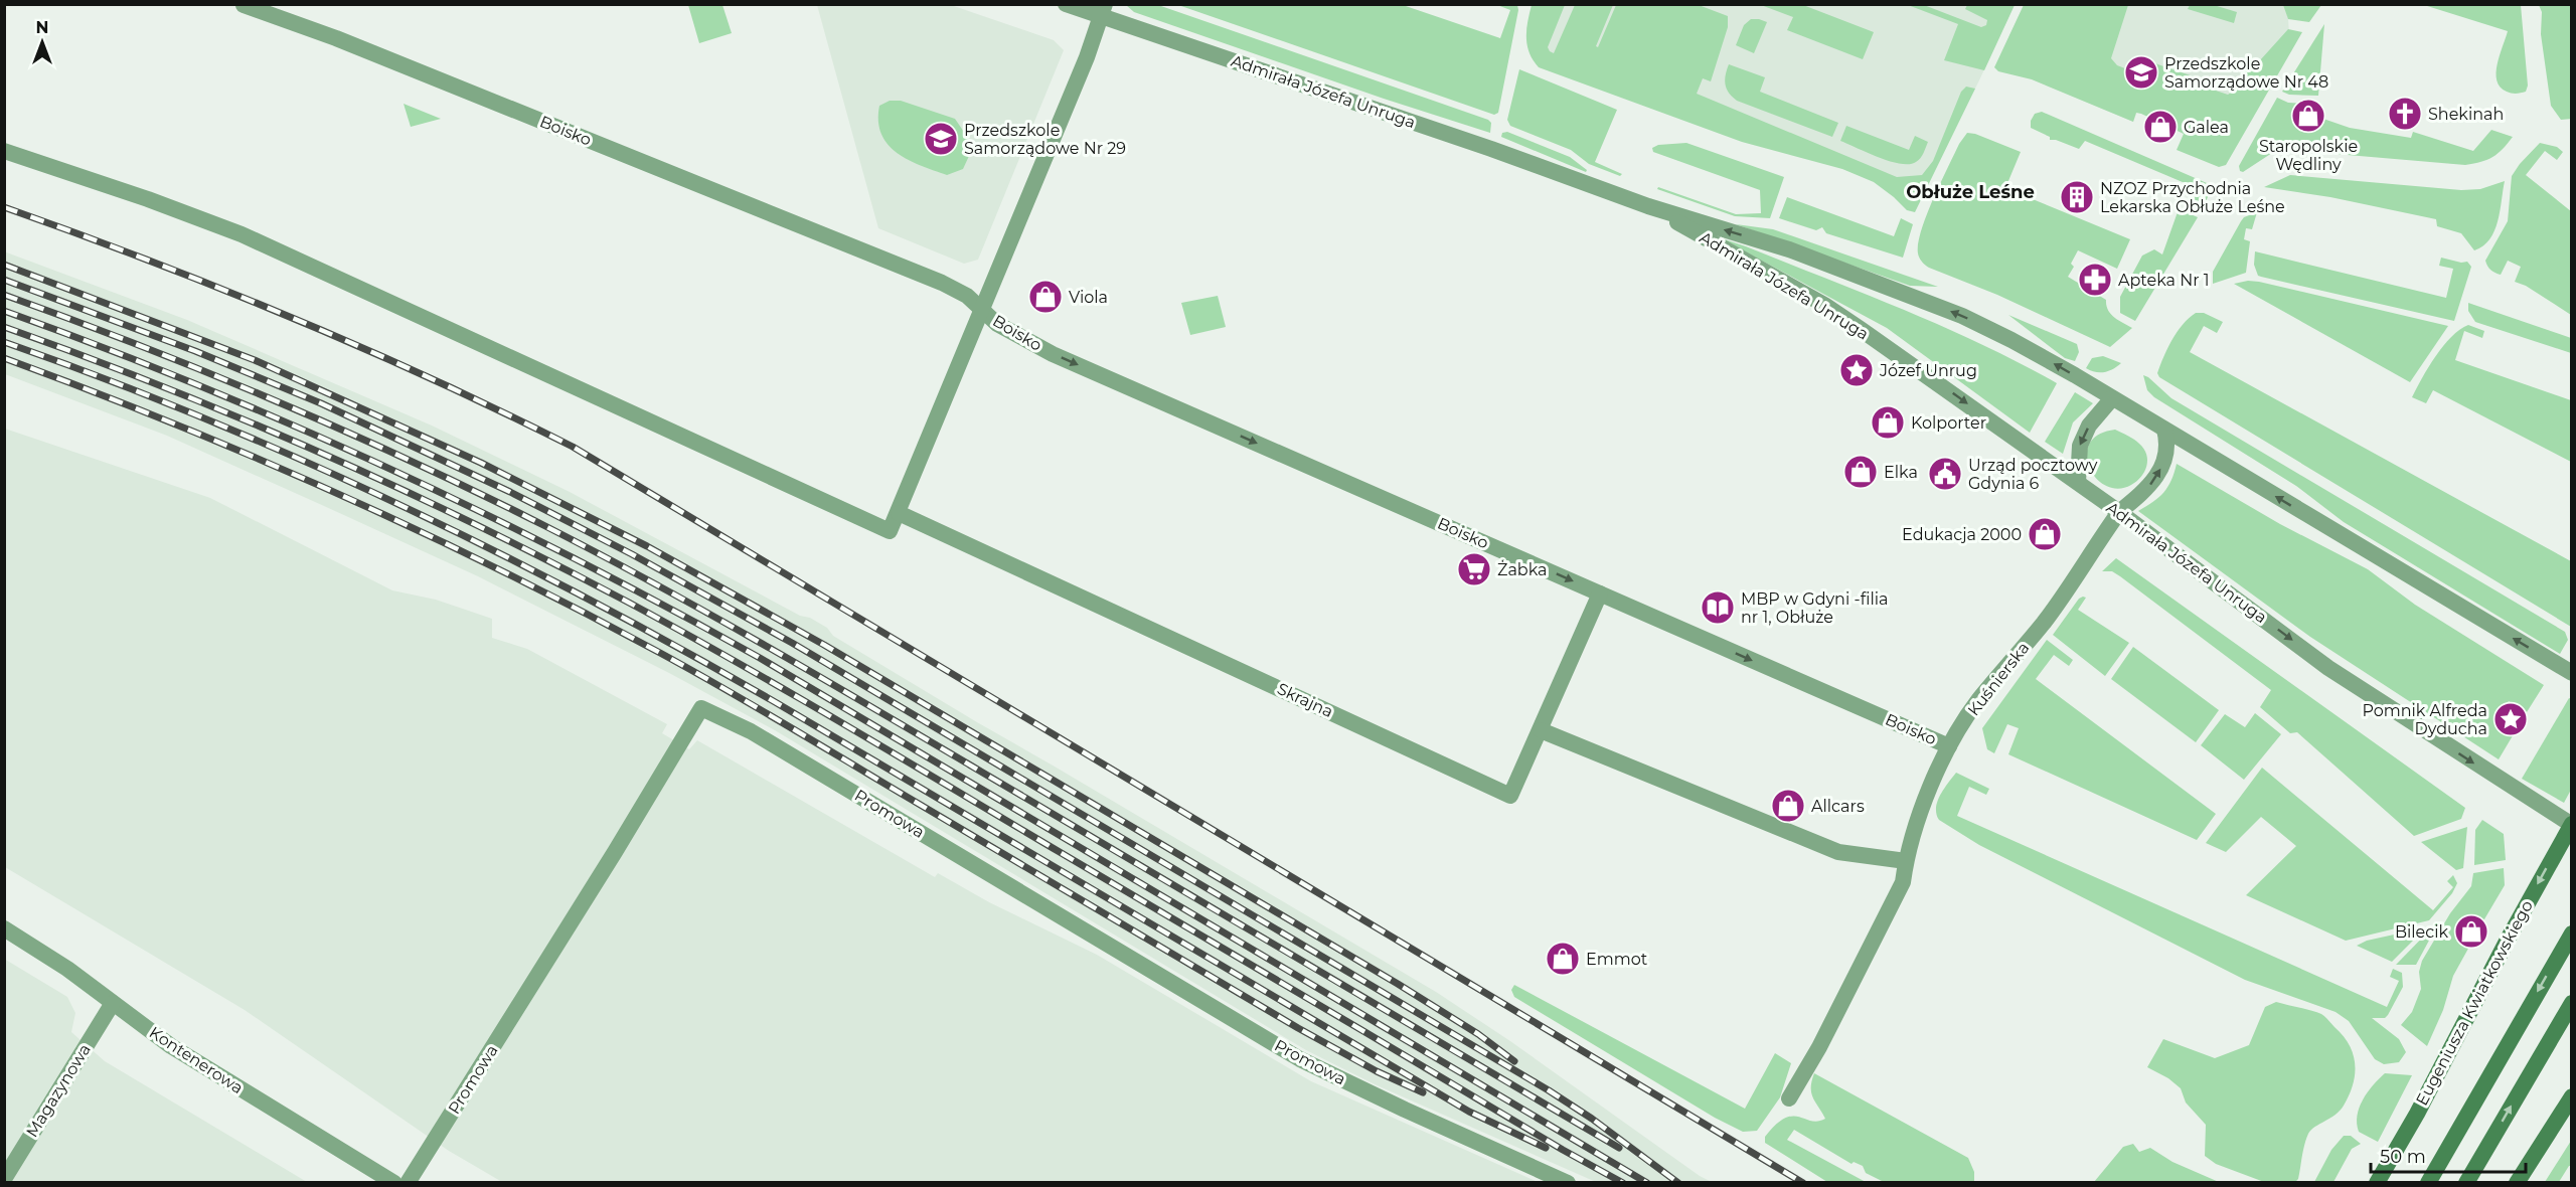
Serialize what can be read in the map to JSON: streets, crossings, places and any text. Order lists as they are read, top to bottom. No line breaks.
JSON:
{"streets":{"main road":["Eugeniusza Kwiatkowskiego"],"street":["Admirała Józefa Unruga","Boisko","Kuśnierska","Skrajna","Promowa","Kontenerowa","Magazynowa"]},"crossings":[["Admirała Józefa Unruga","Boisko"],["Admirała Józefa Unruga","Kuśnierska"],["Admirała Józefa Unruga","Eugeniusza Kwiatkowskiego"],["Boisko","Kuśnierska"],["Boisko","Skrajna"],["Kontenerowa","Magazynowa"]],"districts":["Obłuże Leśne"],"places":{"school or university":["Przedszkole Samorządowe Nr 48","Przedszkole Samorządowe Nr 29"],"church":["Shekinah"],"shop":["Staropolskie Wędliny","Galea","Viola","Kolporter","Elka","Edukacja 2000","Allcars","Bilecik","Emmot"],"building":["NZOZ Przychodnia Lekarska Obłuże Leśne"],"pharmacy":["Apteka Nr 1"],"place":["Józef Unrug","Pomnik Alfreda Dyducha"],"public building":["Urząd pocztowy Gdynia 6"],"supermarket":["Żabka"],"library":["MBP w Gdyni -filia nr 1, Obłuże"]},"scale_bar":"50 m","north":"top"}
